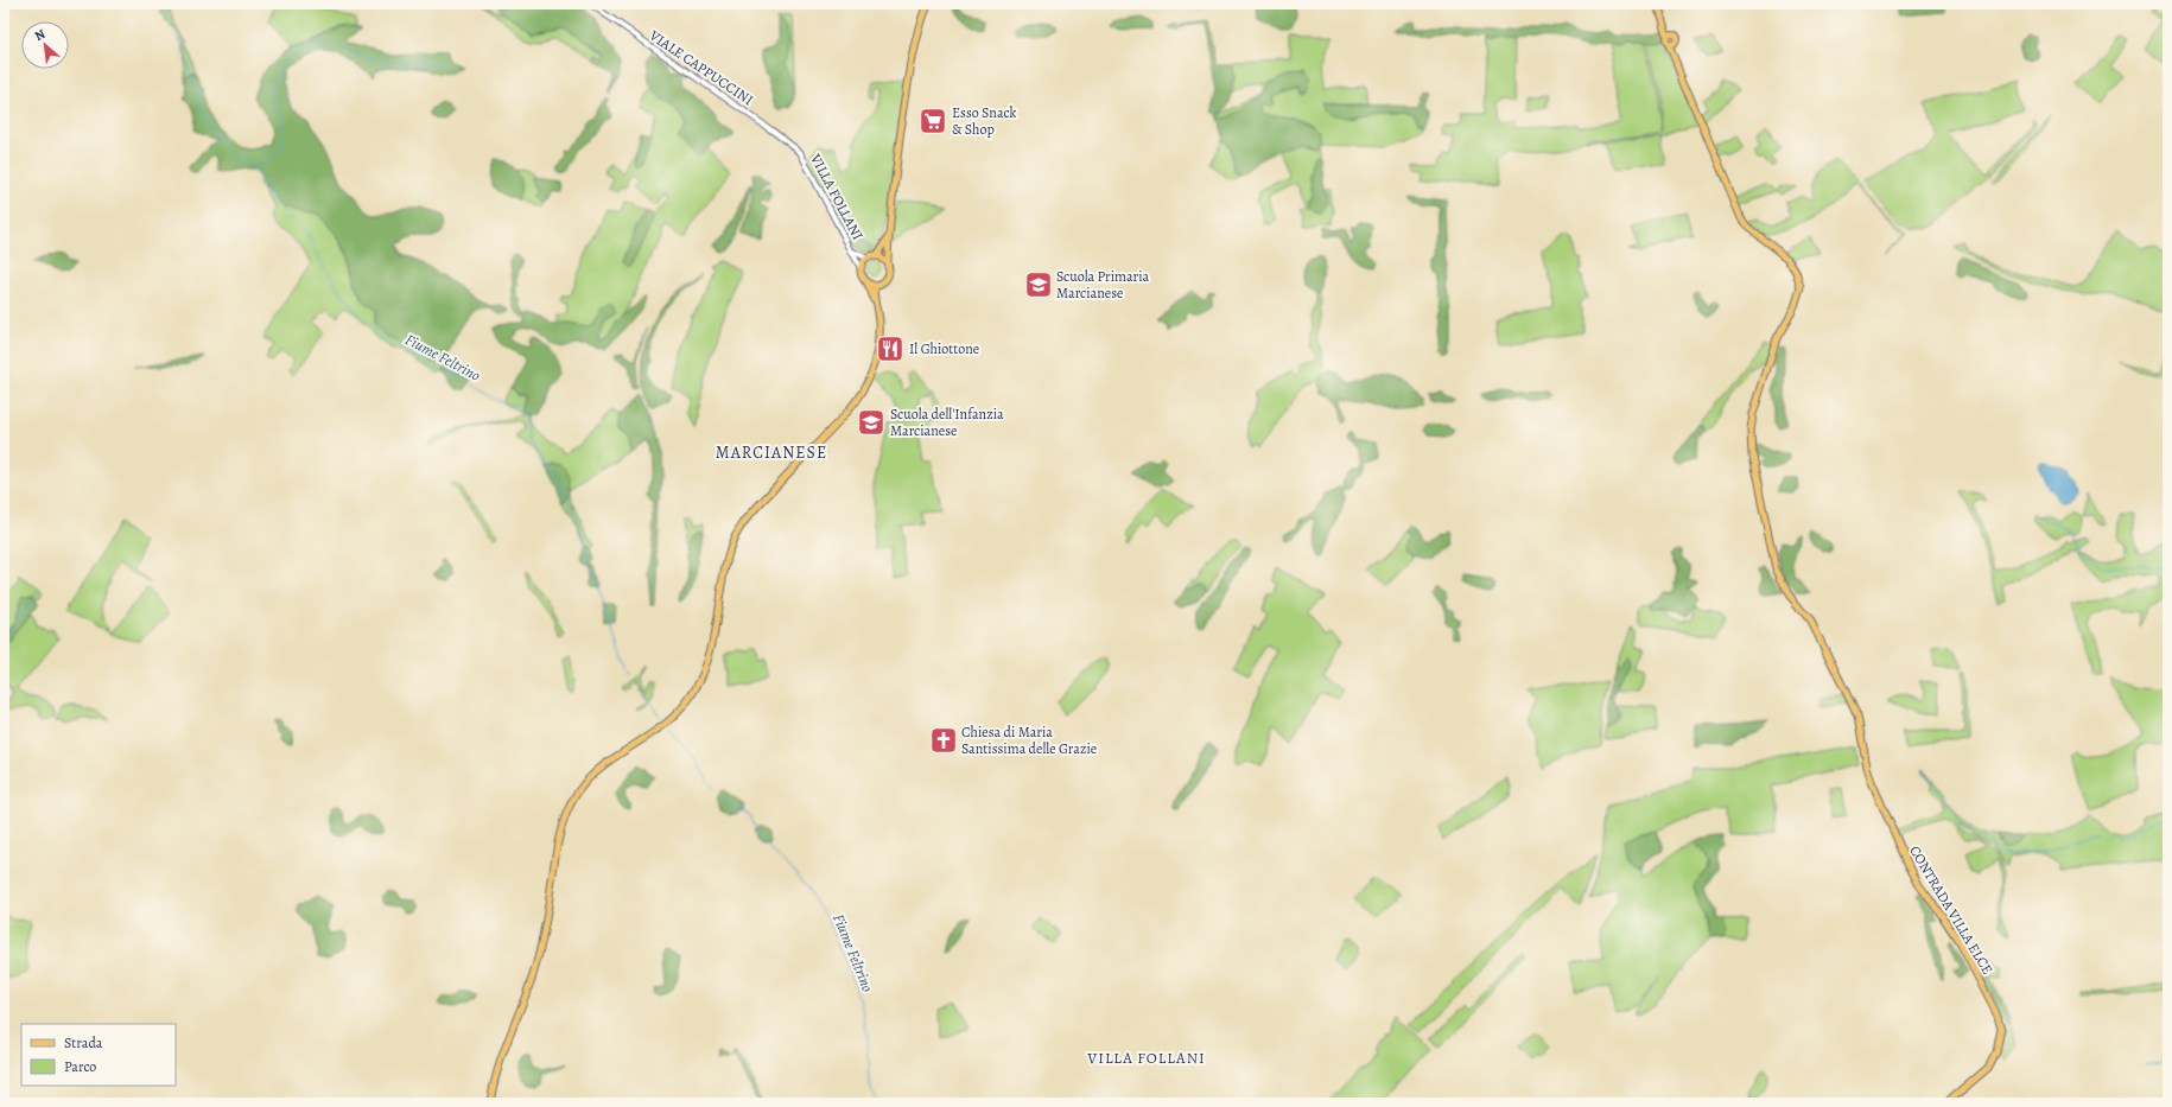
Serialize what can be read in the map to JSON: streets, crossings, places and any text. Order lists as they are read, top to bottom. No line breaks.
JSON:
{"streets":{"main road":["CONTRADA VILLA ELCE"],"street":["VIALE CAPPUCCINI","VILLA FOLLANI"]},"crossings":[["VIALE CAPPUCCINI","VILLA FOLLANI"]],"districts":["MARCIANESE","VILLA FOLLANI"],"water":["Fiume Feltrino"],"places":{"supermarket":["Esso Snack & Shop"],"school or university":["Scuola Primaria Marcianese","Scuola dell'Infanzia Marcianese"],"restaurant":["Il Ghiottone"],"church":["Chiesa di Maria Santissima delle Grazie"]},"legend":["Strada","Parco"],"north":"top left"}
